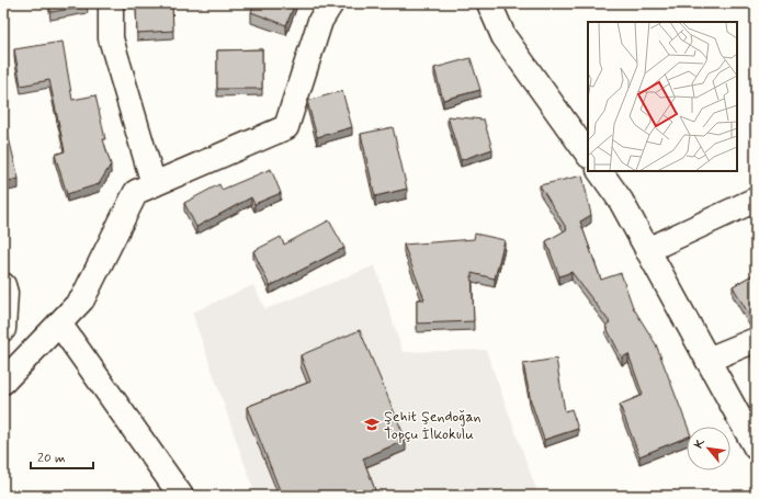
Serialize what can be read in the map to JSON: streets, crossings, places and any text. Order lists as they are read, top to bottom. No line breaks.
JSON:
{"places":{"school or university":["Şehit Şendoğan Topçu İlkokulu"]},"scale_bar":"20 m","north":"top left"}
